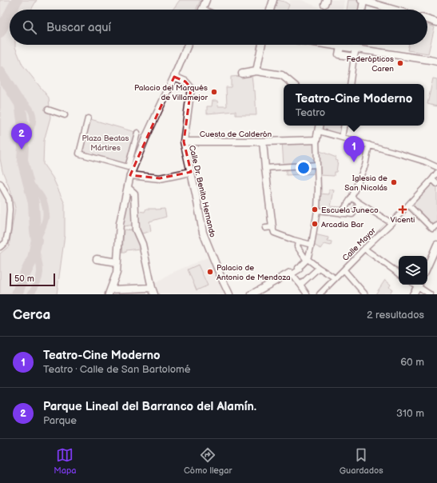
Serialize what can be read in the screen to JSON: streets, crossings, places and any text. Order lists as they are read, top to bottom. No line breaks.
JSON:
{"streets":{"street":["Cuesta de Calderón","Calle Dr. Benito Hernando","Calle Mayor"]},"crossings":[["Cuesta de Calderón","Calle Dr. Benito Hernando"]],"parks":["Plaza Beatas Mártires"],"places":{"other":["Federópticos Caren","Palacio del Marqués de Villamejor","Iglesia de San Nicolás","Escuela Juneco","Arcadia Bar","Palacio de Antonio de Mendoza"],"health":["Vicenti"]},"scale_bar":"50 m","page":{"search":"Buscar aquí","popup":["Teatro-Cine Moderno","Teatro"],"pins":["2","1"],"scale":"50 m","heading":["Cerca","2 resultados"],"list":[{"mark":"1","name":"Teatro-Cine Moderno","note":"Teatro · Calle de San Bartolomé","value":"60 m"},{"mark":"2","name":"Parque Lineal del Barranco del Alamín.","note":"Parque","value":"310 m"}],"nav":["Mapa","Cómo llegar","Guardados"]}}
